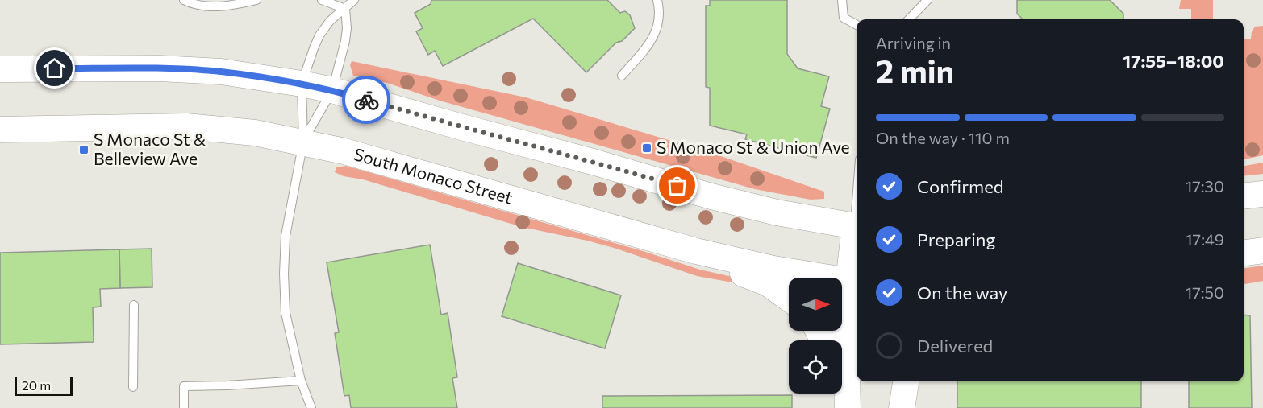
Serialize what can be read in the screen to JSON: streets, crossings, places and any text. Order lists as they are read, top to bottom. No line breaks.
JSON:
{"streets":{"main road":["South Monaco Street"]},"places":{"transit":["S Monaco St & Union Ave","S Monaco St & Belleview Ave"]},"scale_bar":"20 m","north":"right","page":{"heading":["2 min","Arriving in","17:55–18:00"],"bar":"On the way · 110 m","list":[["Confirmed","17:30"],["Preparing","17:49"],["On the way","17:50"],"Delivered"],"scale":"20 m"}}
